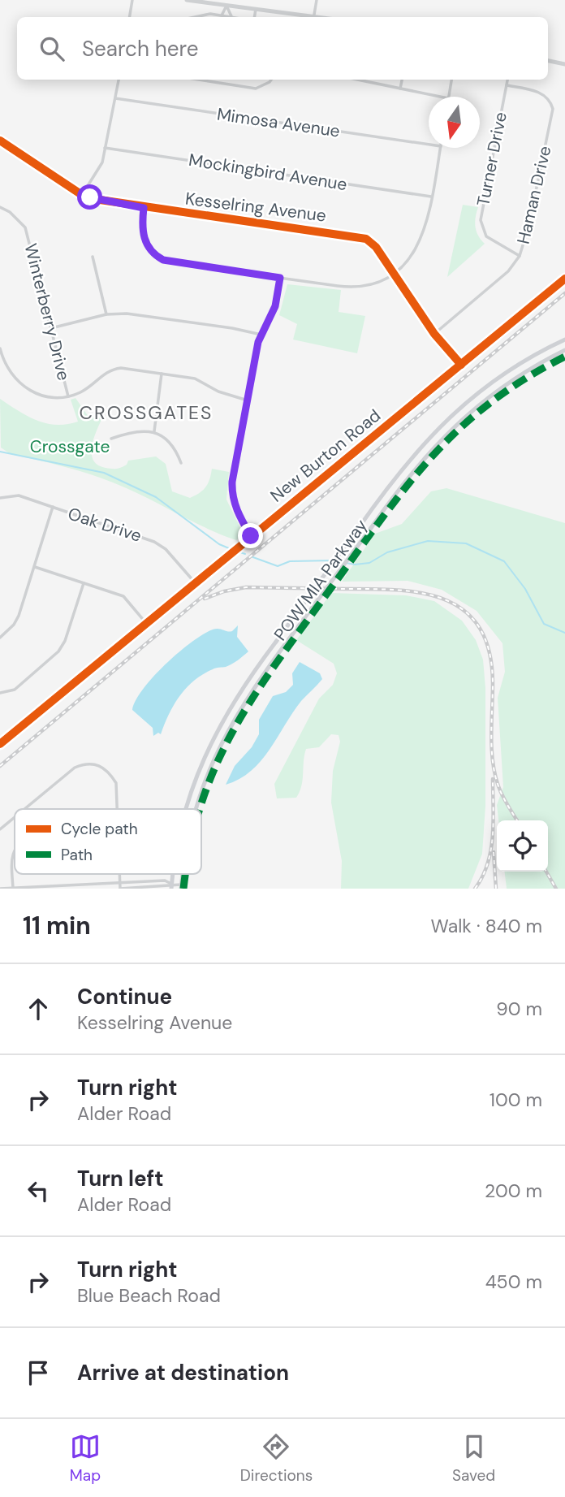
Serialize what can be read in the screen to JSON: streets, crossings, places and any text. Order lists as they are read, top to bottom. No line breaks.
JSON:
{"streets":{"main road":["POW/MIA Parkway"],"street":["Mimosa Avenue","Turner Drive","Mockingbird Avenue","Haman Drive","Kesselring Avenue","Winterberry Drive","New Burton Road","Oak Drive"]},"crossings":[["Turner Drive","Haman Drive"],["Haman Drive","Kesselring Avenue"],["Kesselring Avenue","New Burton Road"],["New Burton Road","Oak Drive"]],"districts":["CROSSGATES"],"parks":["Crossgate"],"legend":["Cycle path","Path"],"north":"bottom","page":{"search":"Search here","heading":["11 min","Walk · 840 m"],"list":[["Continue","Kesselring Avenue","90 m"],["Turn right","Alder Road","100 m"],["Turn left","Alder Road","200 m"],["Turn right","Blue Beach Road","450 m"],"Arrive at destination"],"nav":["Map","Directions","Saved"]}}
